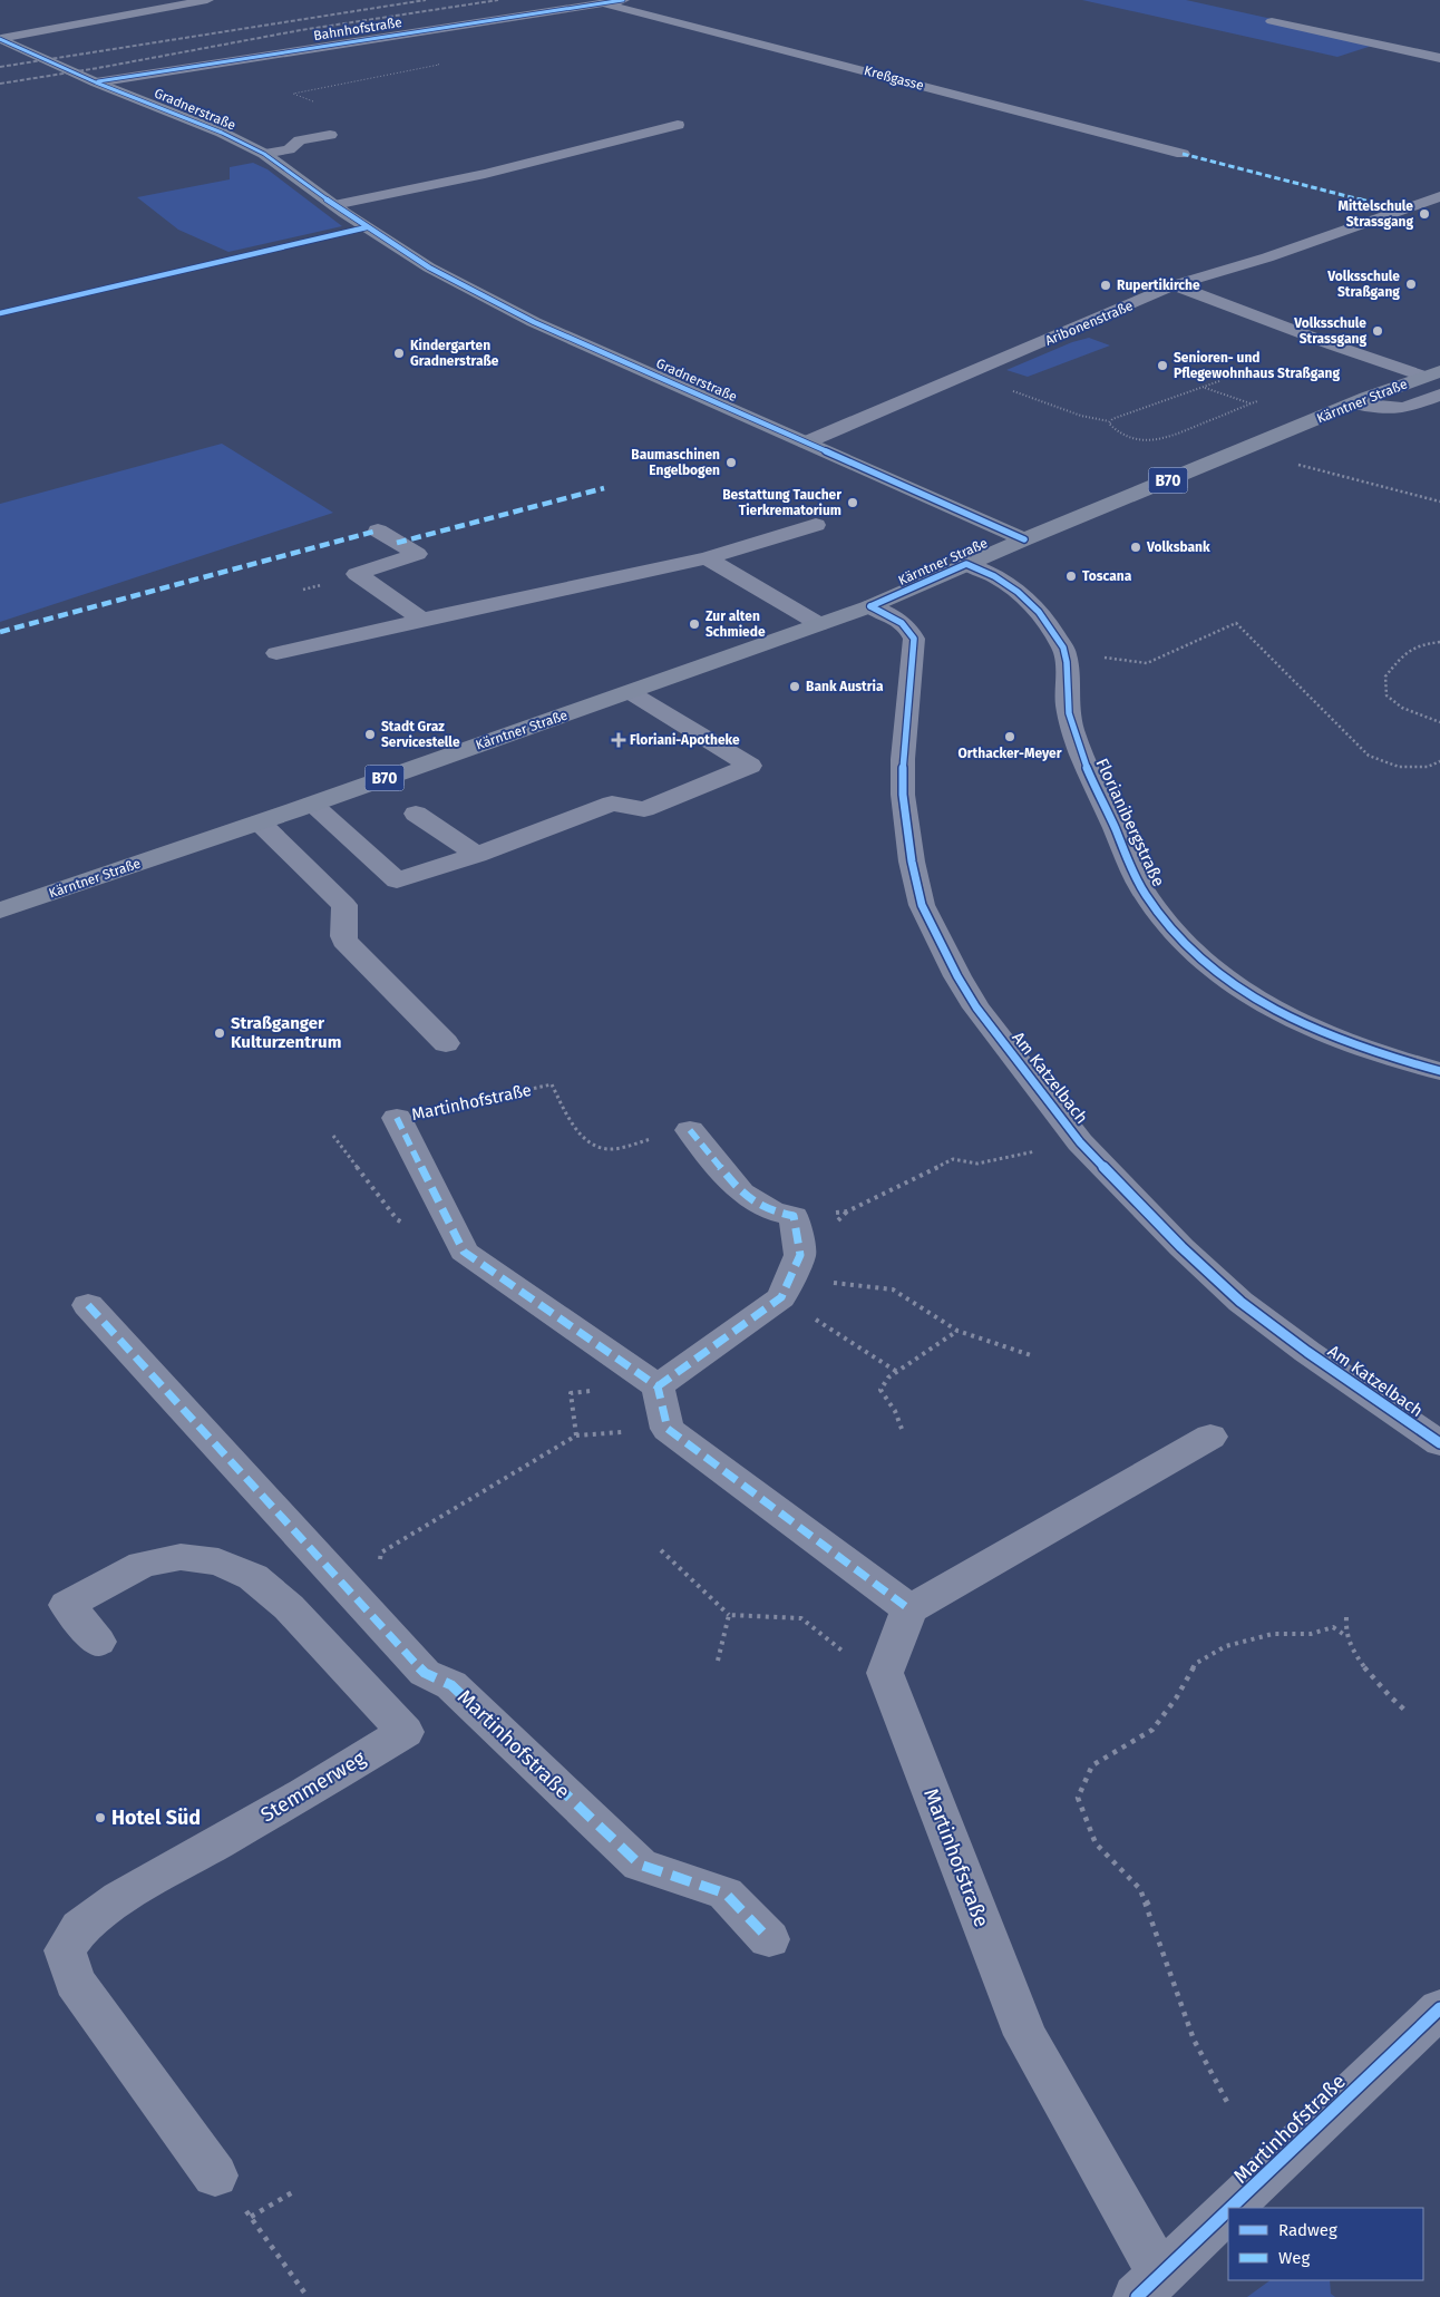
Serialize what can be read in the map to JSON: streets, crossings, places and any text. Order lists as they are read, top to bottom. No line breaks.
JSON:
{"streets":{"main road":["Gradnerstraße","Kärntner Straße","B70"],"street":["Bahnhofstraße","Kreßgasse","Aribonenstraße","Florianibergstraße","Am Katzelbach","Martinhofstraße","Stemmerweg"]},"crossings":[["Bahnhofstraße","Kreßgasse"],["Bahnhofstraße","Gradnerstraße"],["Gradnerstraße","Aribonenstraße"],["Gradnerstraße","Kärntner Straße"],["Kärntner Straße","Florianibergstraße"],["Kärntner Straße","Am Katzelbach"]],"places":{"other":["Mittelschule Strassgang","Volksschule Straßgang","Rupertikirche","Volksschule Strassgang","Kindergarten Gradnerstraße","Senioren- und Pflegewohnhaus Straßgang","Baumaschinen Engelbogen","Bestattung Taucher Tierkrematorium","Volksbank","Toscana","Zur alten Schmiede","Bank Austria","Stadt Graz Servicestelle","Orthacker-Meyer","Straßganger Kulturzentrum","Hotel Süd"],"health":["Floriani-Apotheke"]},"legend":["Radweg","Weg"]}
